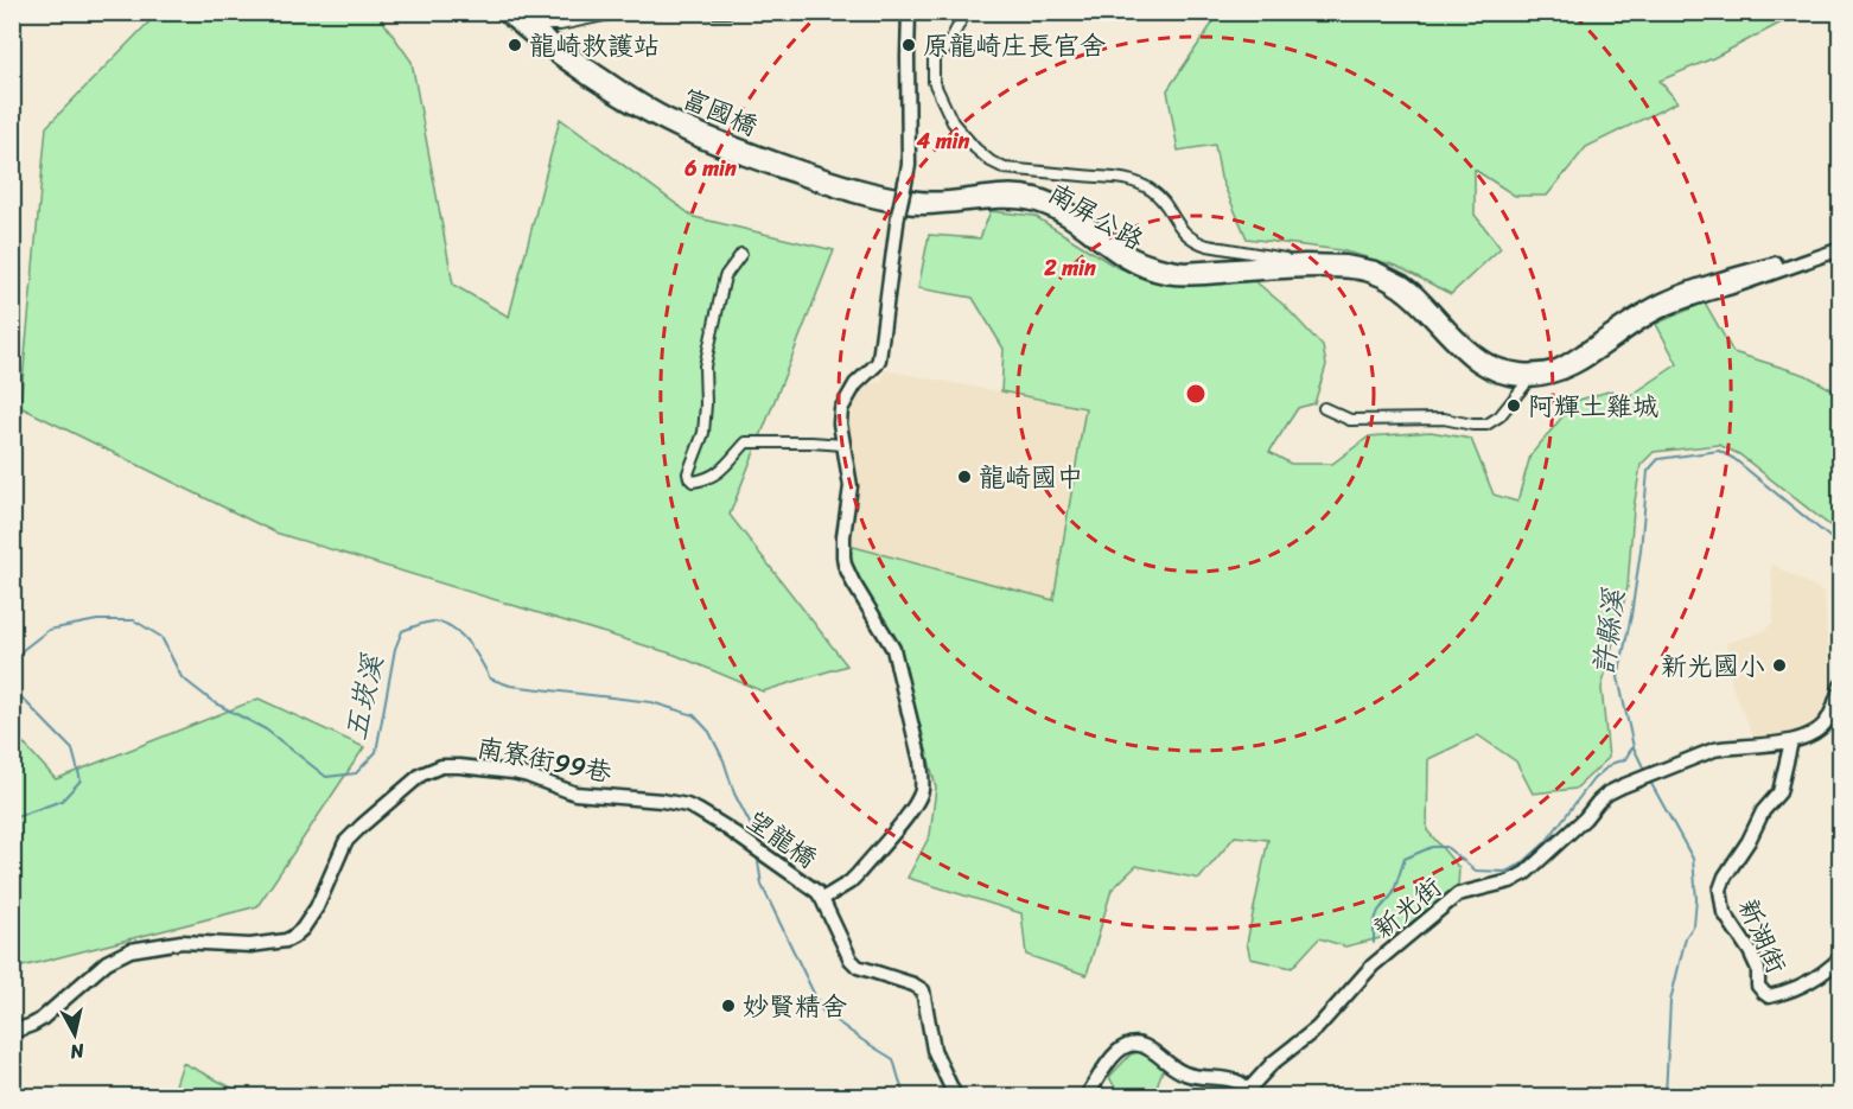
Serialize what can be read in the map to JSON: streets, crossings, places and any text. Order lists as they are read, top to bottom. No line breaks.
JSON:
{"streets":{"street":["富國橋","南屏公路","南寮街99巷","望龍橋","新光街","新湖街"]},"crossings":[["富國橋","南屏公路"],["南寮街99巷","望龍橋"],["新光街","新湖街"]],"water":["許縣溪","五崁溪"],"places":["龍崎救護站","原龍崎庄長官舍","阿輝土雞城","龍崎國中","新光國小","妙賢精舍"],"north":"bottom","rings":["4 min","6 min","2 min"]}
